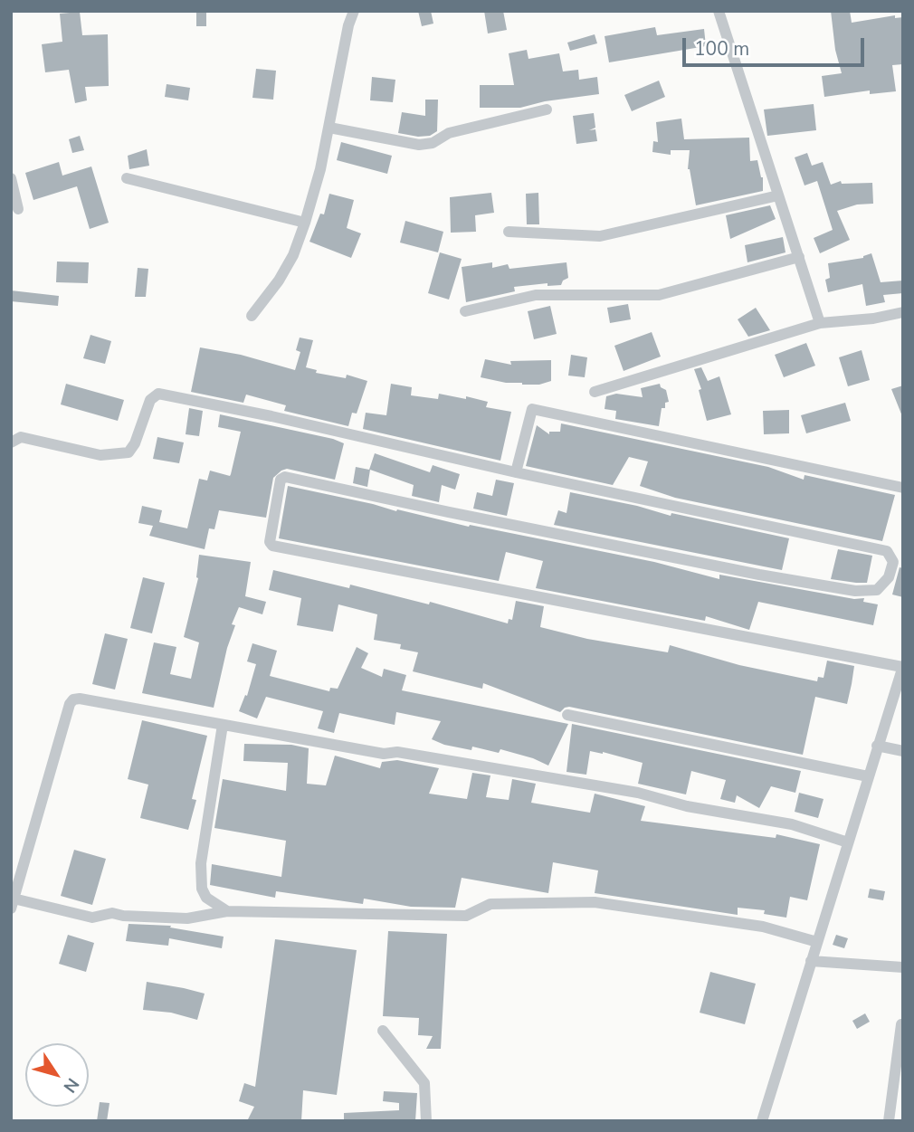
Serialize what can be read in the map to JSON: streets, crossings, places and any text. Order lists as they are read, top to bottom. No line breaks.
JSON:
{"scale_bar":"100 m","north":"bottom right"}
